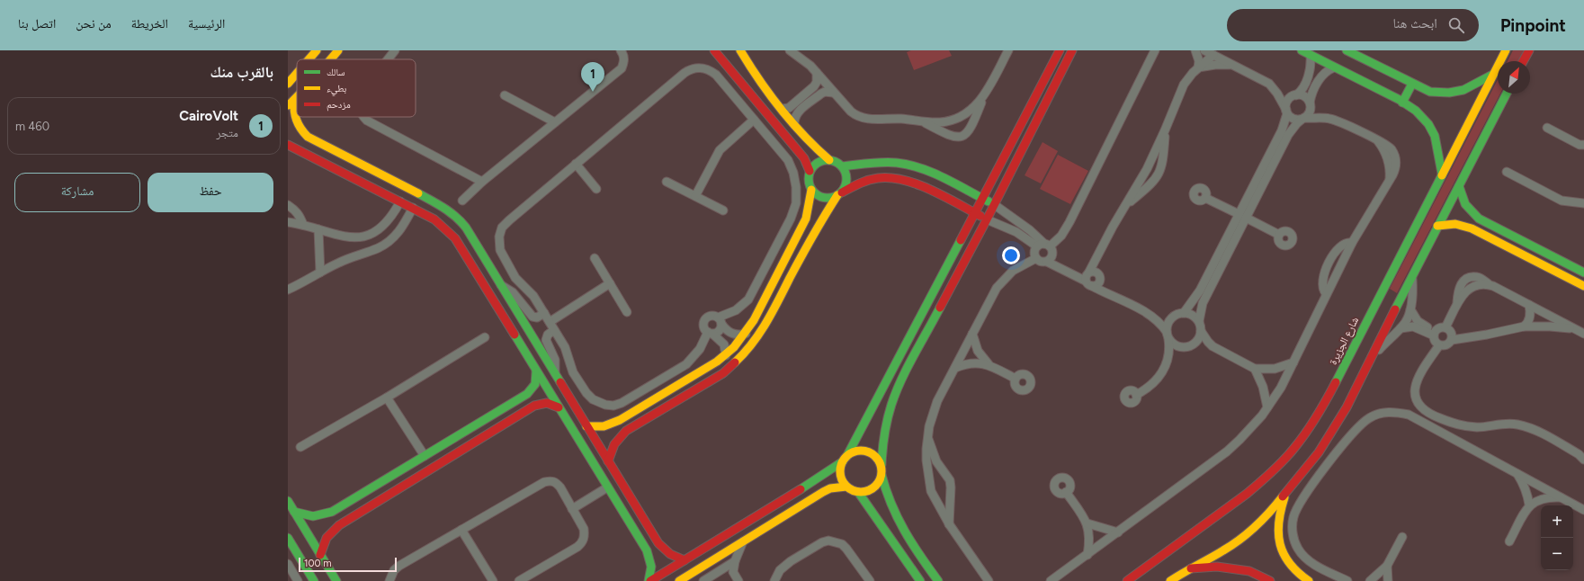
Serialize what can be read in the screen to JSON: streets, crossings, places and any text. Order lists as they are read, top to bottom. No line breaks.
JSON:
{"streets":{"street":["شارع الجزيرة"]},"legend":["سالك","بطيء","مزدحم"],"scale_bar":"100 m","north":"top right","page":{"header":"Pinpoint","search":"ابحث هنا","nav":["الرئيسية","الخريطة","من نحن","اتصل بنا"],"heading":"بالقرب منك","pins":"1","list":[{"mark":"1","name":"CairoVolt","note":"متجر","value":"460 m"}],"buttons":["حفظ","مشاركة"],"map_buttons":["+","−"],"scale":"100 m"}}
